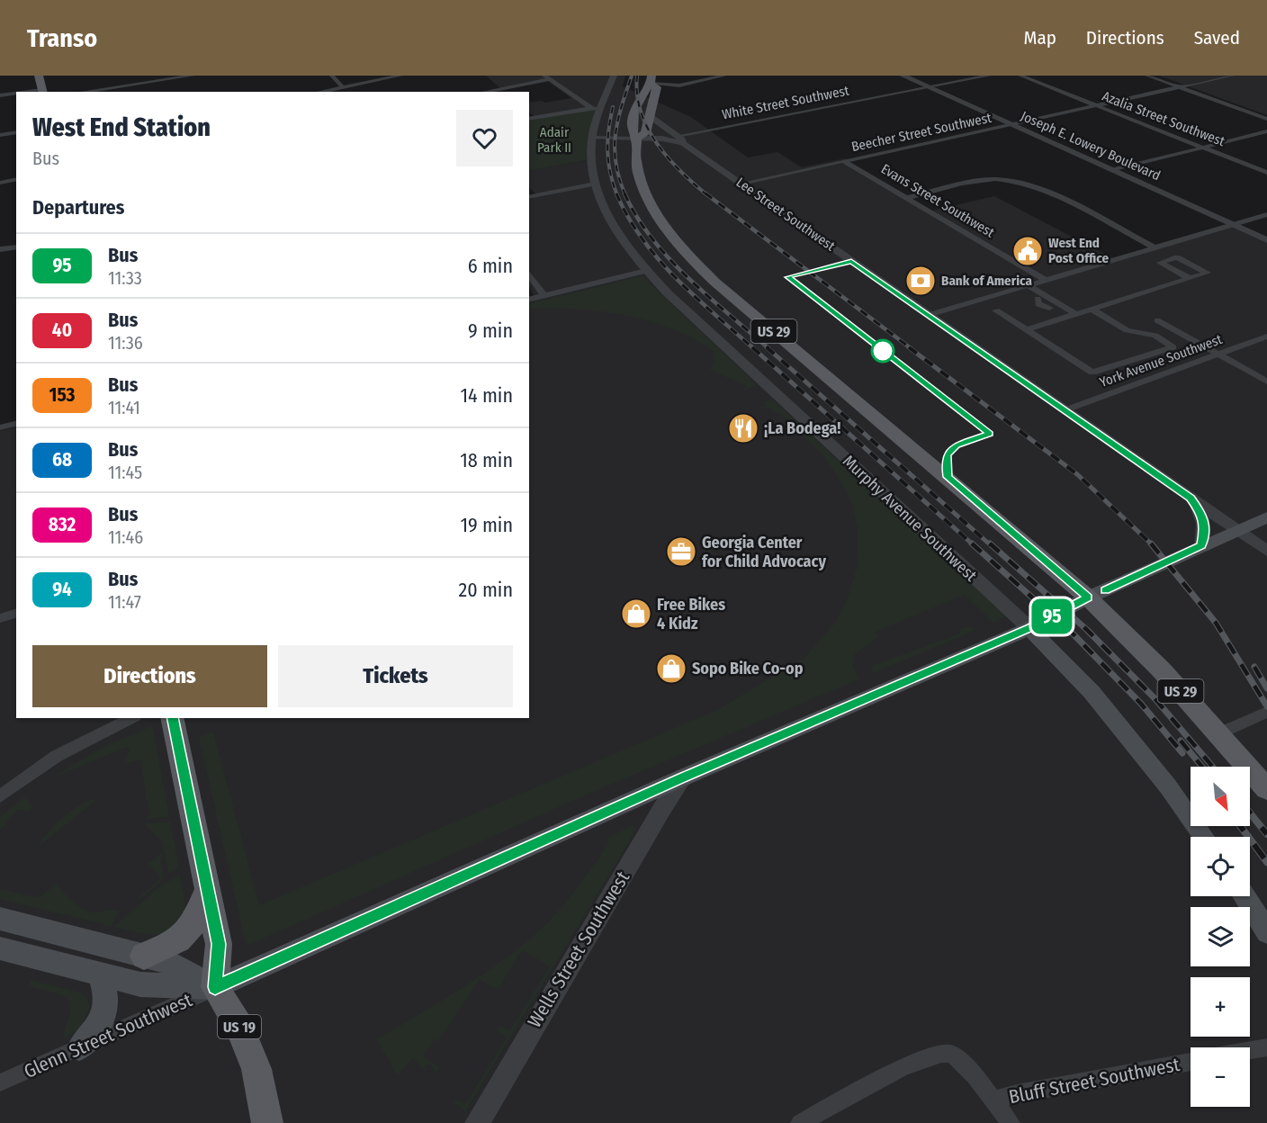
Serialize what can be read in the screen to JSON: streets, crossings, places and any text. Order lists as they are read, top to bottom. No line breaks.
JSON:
{"streets":{"main road":["US 29","Murphy Avenue Southwest","US 19"],"street":["White Street Southwest","Azalia Street Southwest","Beecher Street Southwest","Joseph E. Lowery Boulevard","Evans Street Southwest","Lee Street Southwest","York Avenue Southwest","Wells Street Southwest","Glenn Street Southwest","Bluff Street Southwest"]},"crossings":[["White Street Southwest","Joseph E. Lowery Boulevard"],["White Street Southwest","Lee Street Southwest"],["Azalia Street Southwest","Beecher Street Southwest"],["Beecher Street Southwest","Joseph E. Lowery Boulevard"],["Beecher Street Southwest","Evans Street Southwest"],["Beecher Street Southwest","Lee Street Southwest"],["Lee Street Southwest","York Avenue Southwest"],["US 19","Glenn Street Southwest"]],"parks":["Adair Park II"],"places":{"public building":["West End Post Office"],"bank":["Bank of America"],"restaurant":["¡La Bodega!"],"office":["Georgia Center for Child Advocacy"],"shop":["Free Bikes 4 Kidz","Sopo Bike Co-op"]},"lines":["bus line 95"],"north":"bottom right","page":{"header":"Transo","nav":["Map","Directions","Saved"],"on_map":"95","heading":[["West End Station","Bus"],"Departures"],"list":[{"mark":"95","name":"Bus","note":"11:33","value":"6 min"},{"mark":"40","name":"Bus","note":"11:36","value":"9 min"},{"mark":"153","name":"Bus","note":"11:41","value":"14 min"},{"mark":"68","name":"Bus","note":"11:45","value":"18 min"},{"mark":"832","name":"Bus","note":"11:46","value":"19 min"},{"mark":"94","name":"Bus","note":"11:47","value":"20 min"}],"buttons":["Directions","Tickets"],"map_buttons":["+","−"]}}
